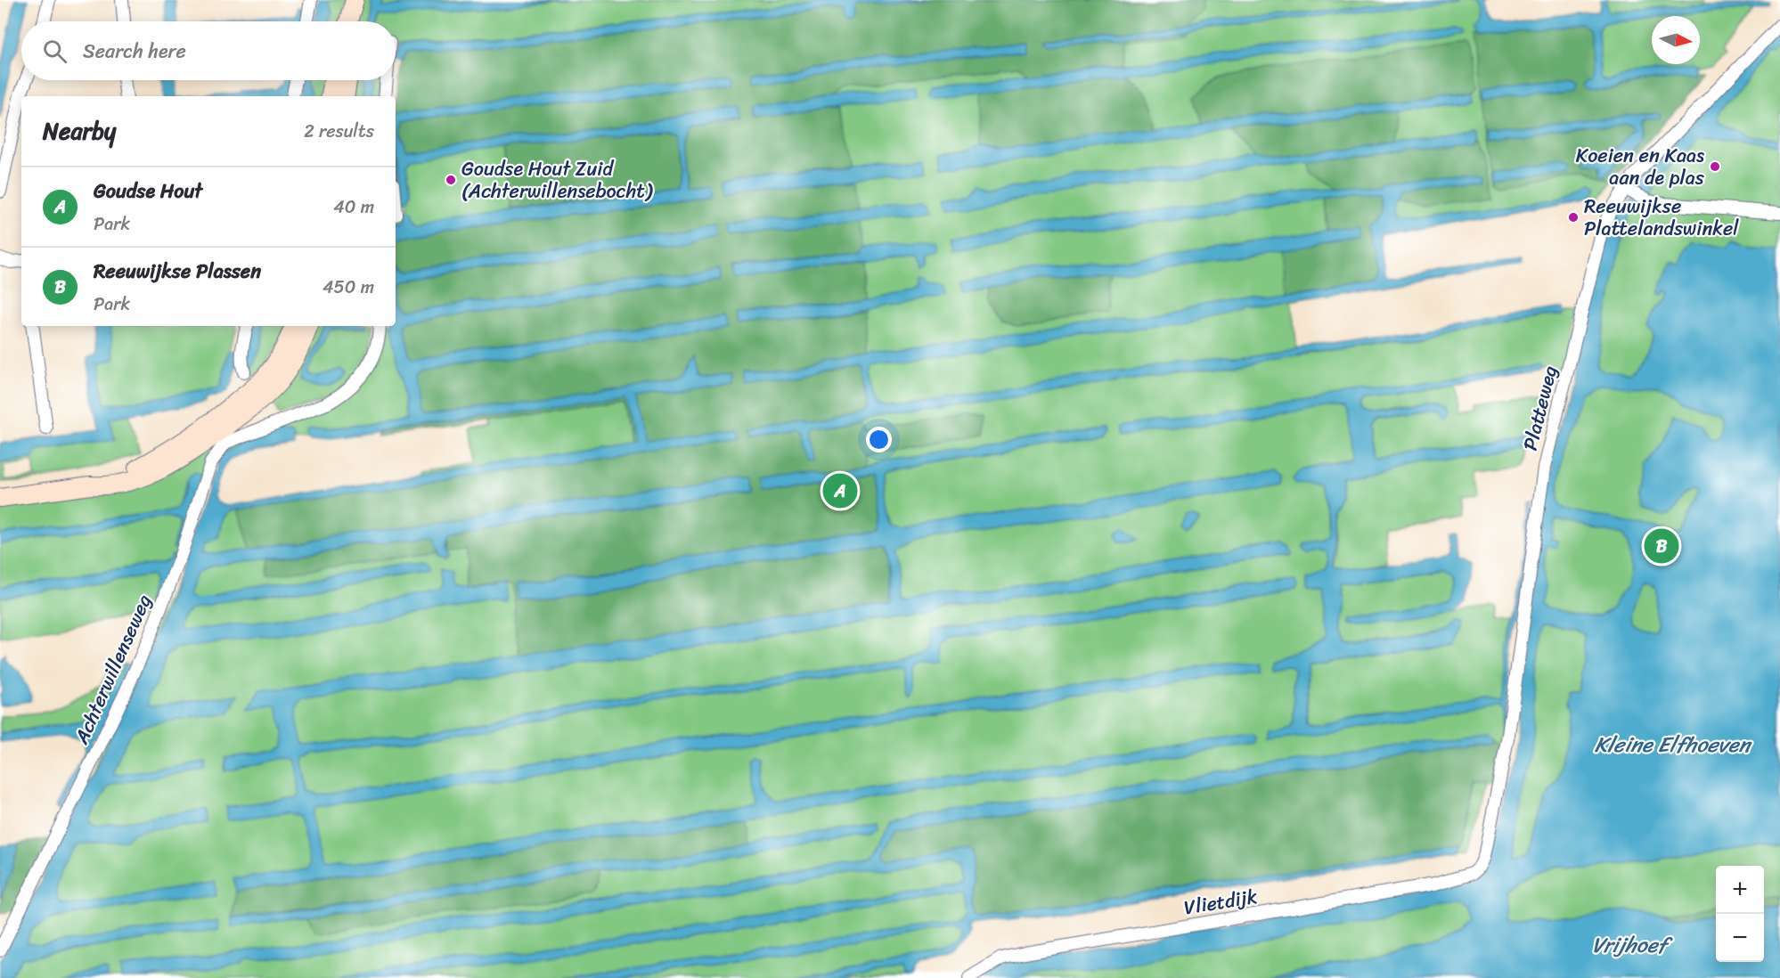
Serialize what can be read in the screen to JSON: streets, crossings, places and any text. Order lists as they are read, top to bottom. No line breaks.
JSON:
{"streets":{"street":["Platteweg","Achterwillenseweg","Vlietdijk"]},"crossings":[["Platteweg","Vlietdijk"]],"water":["Kleine Elfhoeven","Vrijhoef"],"places":["Koeien en Kaas aan de plas","Goudse Hout Zuid (Achterwillensebocht)","Reeuwijkse Plattelandswinkel"],"north":"right","page":{"search":"Search here","heading":["Nearby","2 results"],"list":[{"mark":"A","name":"Goudse Hout","note":"Park","value":"40 m"},{"mark":"B","name":"Reeuwijkse Plassen","note":"Park","value":"450 m"}],"pins":["A","B"],"map_buttons":["+","−"]}}
